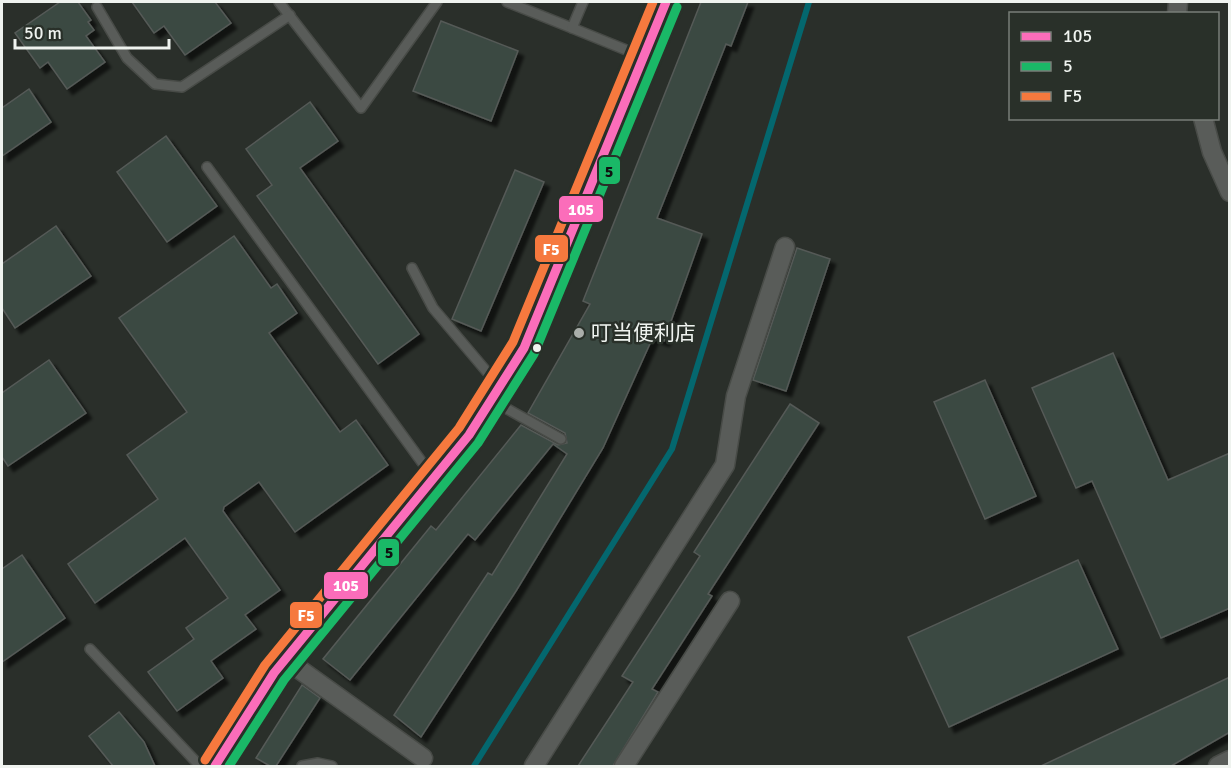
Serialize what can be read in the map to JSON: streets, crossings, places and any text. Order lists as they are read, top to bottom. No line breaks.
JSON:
{"places":["叮当便利店"],"lines":["transit line 105","transit line F5","transit line 5"],"legend":["105","5","F5"],"scale_bar":"50 m"}
